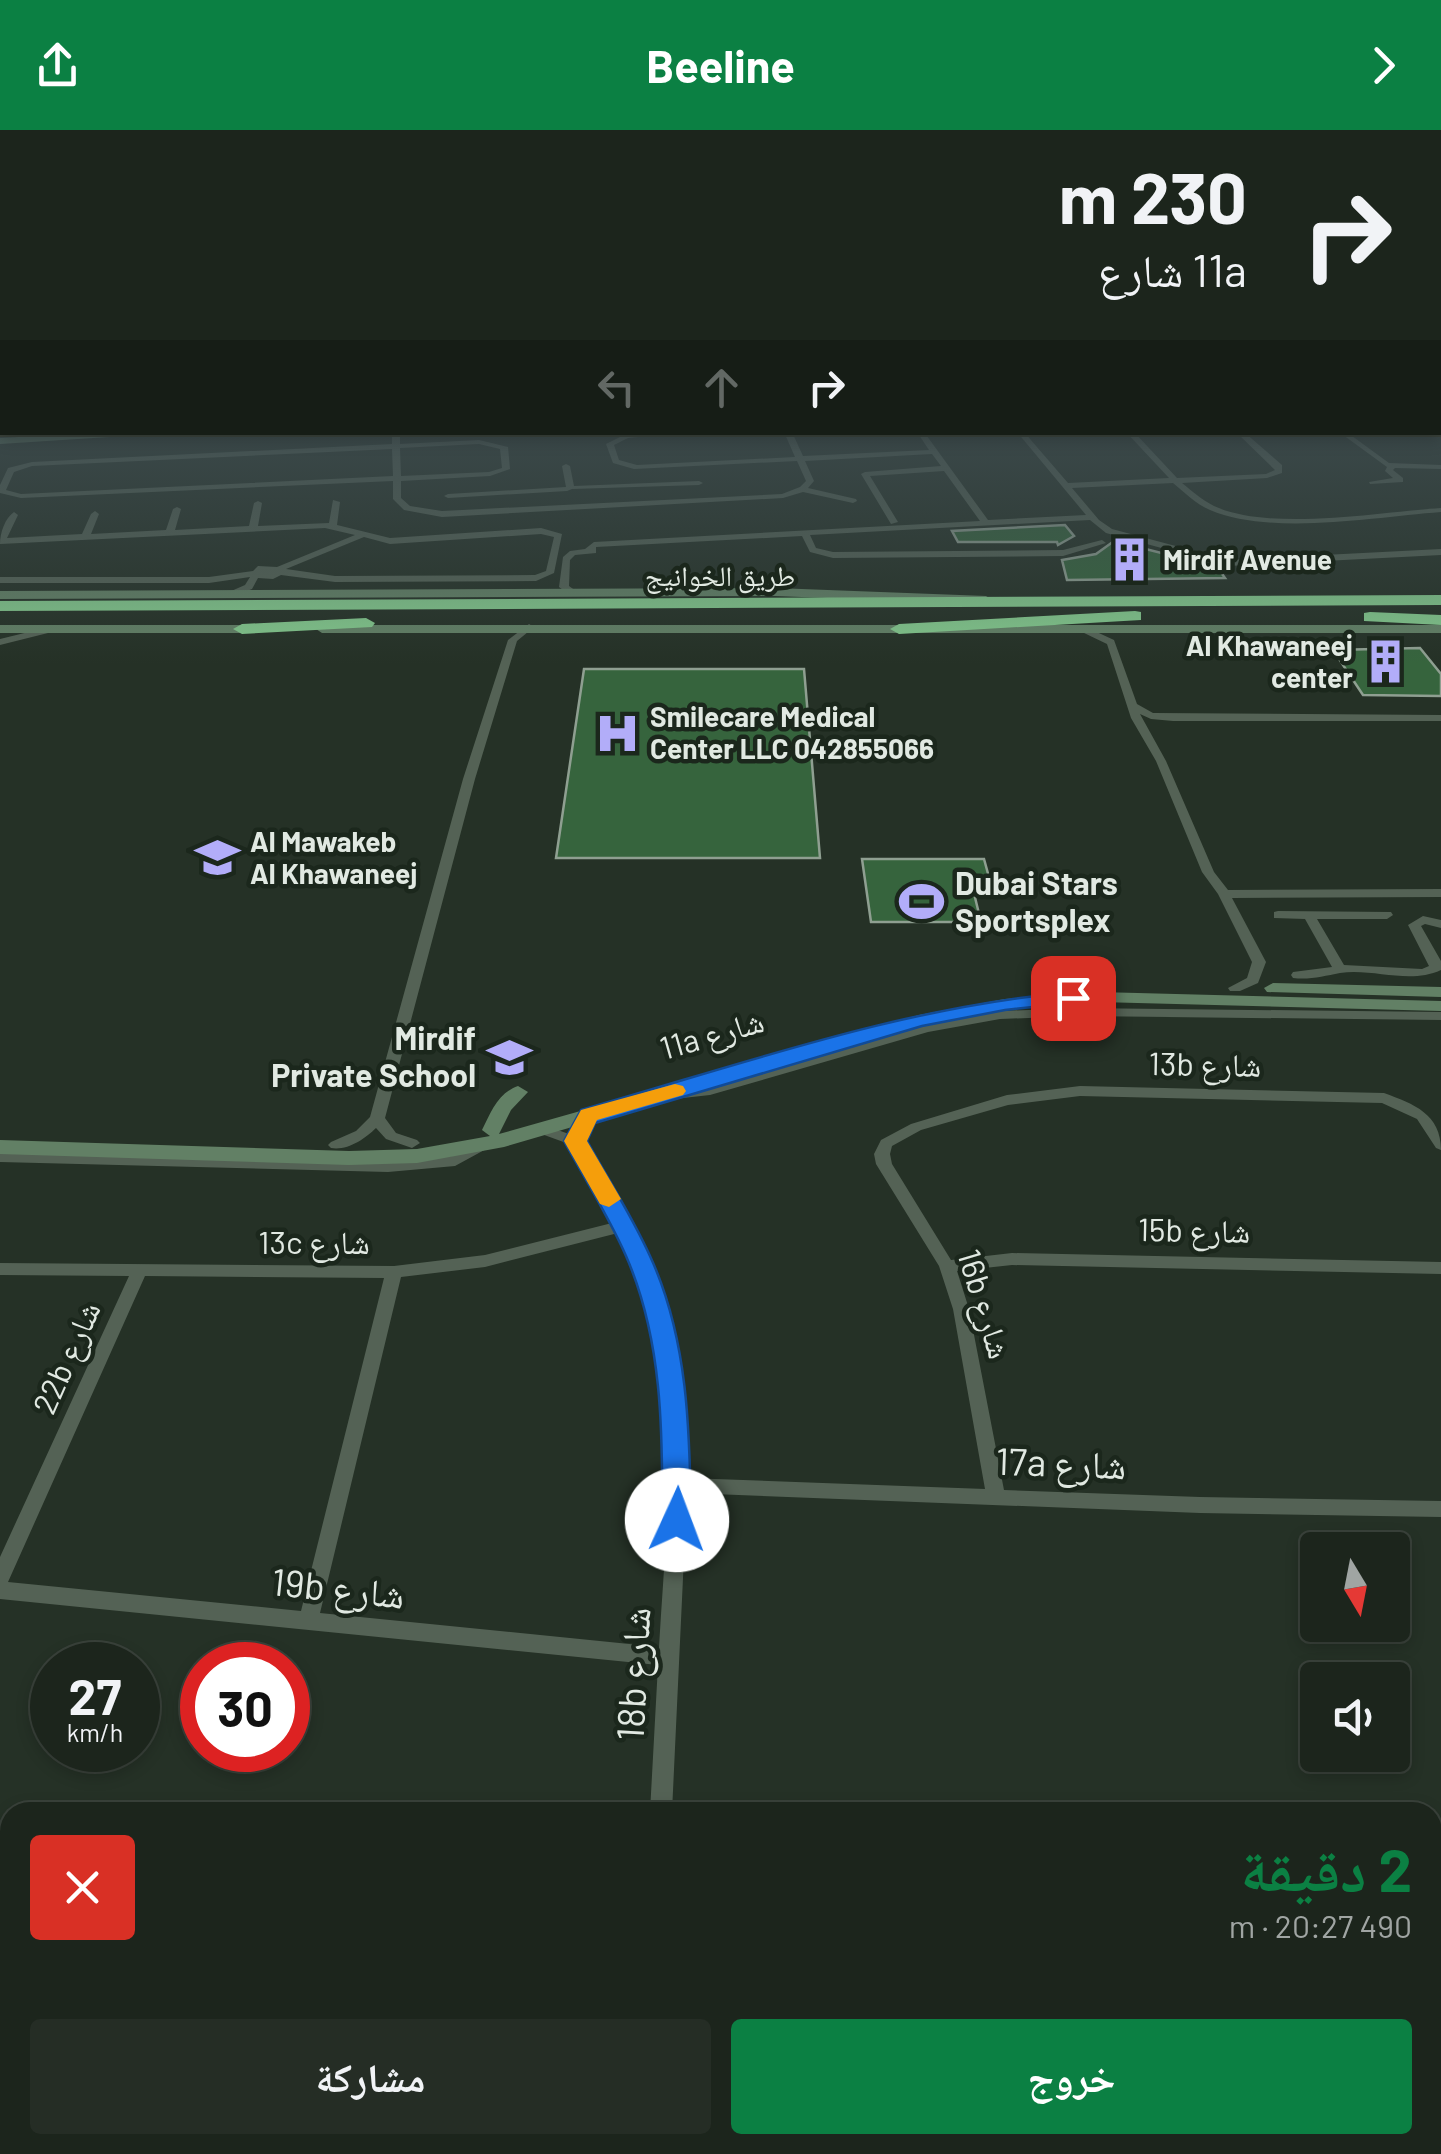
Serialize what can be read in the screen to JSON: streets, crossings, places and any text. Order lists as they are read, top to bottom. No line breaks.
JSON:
{"streets":{"highway":["طريق الخوانيج"],"street":["11a شارع","13b شارع","15b شارع","13c شارع","16b شارع","22b شارع","17a شارع","19b شارع","18b شارع"]},"crossings":[["13b شارع","16b شارع"],["15b شارع","16b شارع"],["13c شارع","22b شارع"],["13c شارع","18b شارع"],["16b شارع","17a شارع"],["17a شارع","18b شارع"],["19b شارع","18b شارع"]],"places":{"building":["Mirdif Avenue","Al Khawaneej center"],"hospital":["Smilecare Medical Center LLC 042855066"],"school or university":["Al Mawakeb Al Khawaneej","Mirdif Private School"],"sports":["Dubai Stars Sportsplex"]},"north":"bottom","page":{"header":"Beeline","turn":["230 m","11a شارع"],"speed":"27 km/h","limit":"30","heading":["2 دقيقة","490 m · 20:27"],"buttons":["خروج","مشاركة"]}}
